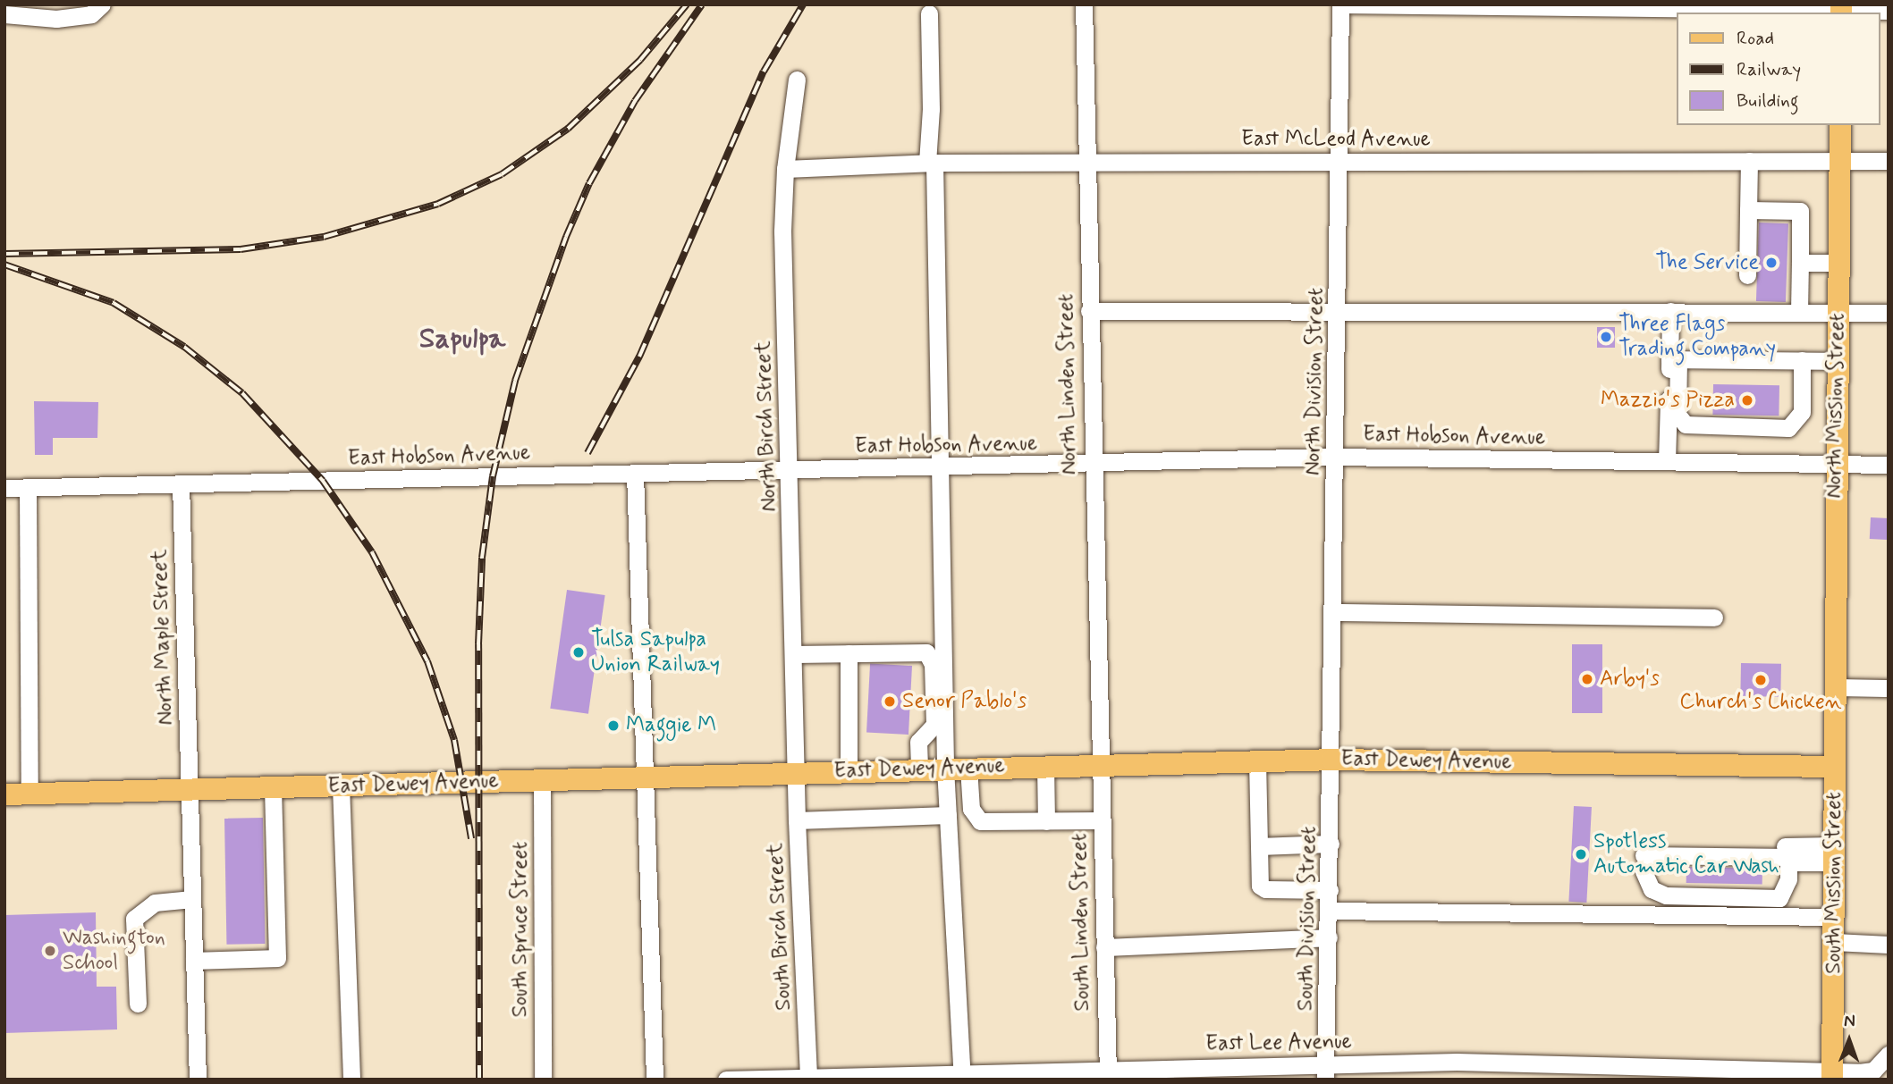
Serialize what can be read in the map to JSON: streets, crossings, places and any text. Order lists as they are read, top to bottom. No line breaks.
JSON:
{"streets":{"main road":["North Mission Street","East Dewey Avenue","South Mission Street"],"street":["East McLeod Avenue","North Division Street","North Linden Street","North Birch Street","East Hobson Avenue","North Maple Street","South Division Street","South Linden Street","South Birch Street","South Spruce Street","East Lee Avenue"]},"crossings":[["East McLeod Avenue","North Division Street"],["East McLeod Avenue","North Linden Street"],["East McLeod Avenue","North Mission Street"],["East McLeod Avenue","North Birch Street"],["North Division Street","East Hobson Avenue"],["North Division Street","East Dewey Avenue"],["North Division Street","South Division Street"],["North Linden Street","East Hobson Avenue"],["North Linden Street","East Dewey Avenue"],["North Linden Street","South Linden Street"],["North Mission Street","East Hobson Avenue"],["North Mission Street","South Mission Street"],["North Birch Street","East Hobson Avenue"],["North Birch Street","East Dewey Avenue"],["North Birch Street","South Birch Street"],["East Hobson Avenue","North Maple Street"],["North Maple Street","East Dewey Avenue"],["East Dewey Avenue","South Mission Street"],["East Dewey Avenue","South Division Street"],["East Dewey Avenue","South Linden Street"],["East Dewey Avenue","South Birch Street"],["East Dewey Avenue","South Spruce Street"],["South Mission Street","East Lee Avenue"],["South Division Street","East Lee Avenue"],["South Linden Street","East Lee Avenue"],["South Birch Street","East Lee Avenue"]],"districts":["Sapulpa"],"places":["The Service","Three Flags Trading Company","Mazzio's Pizza","Tulsa Sapulpa Union Railway","Arby's","Church's Chicken","Senor Pablo's","Maggie M","Spotless Automatic Car Wash","Washington School"],"legend":["Road","Railway","Building"],"north":"top"}
